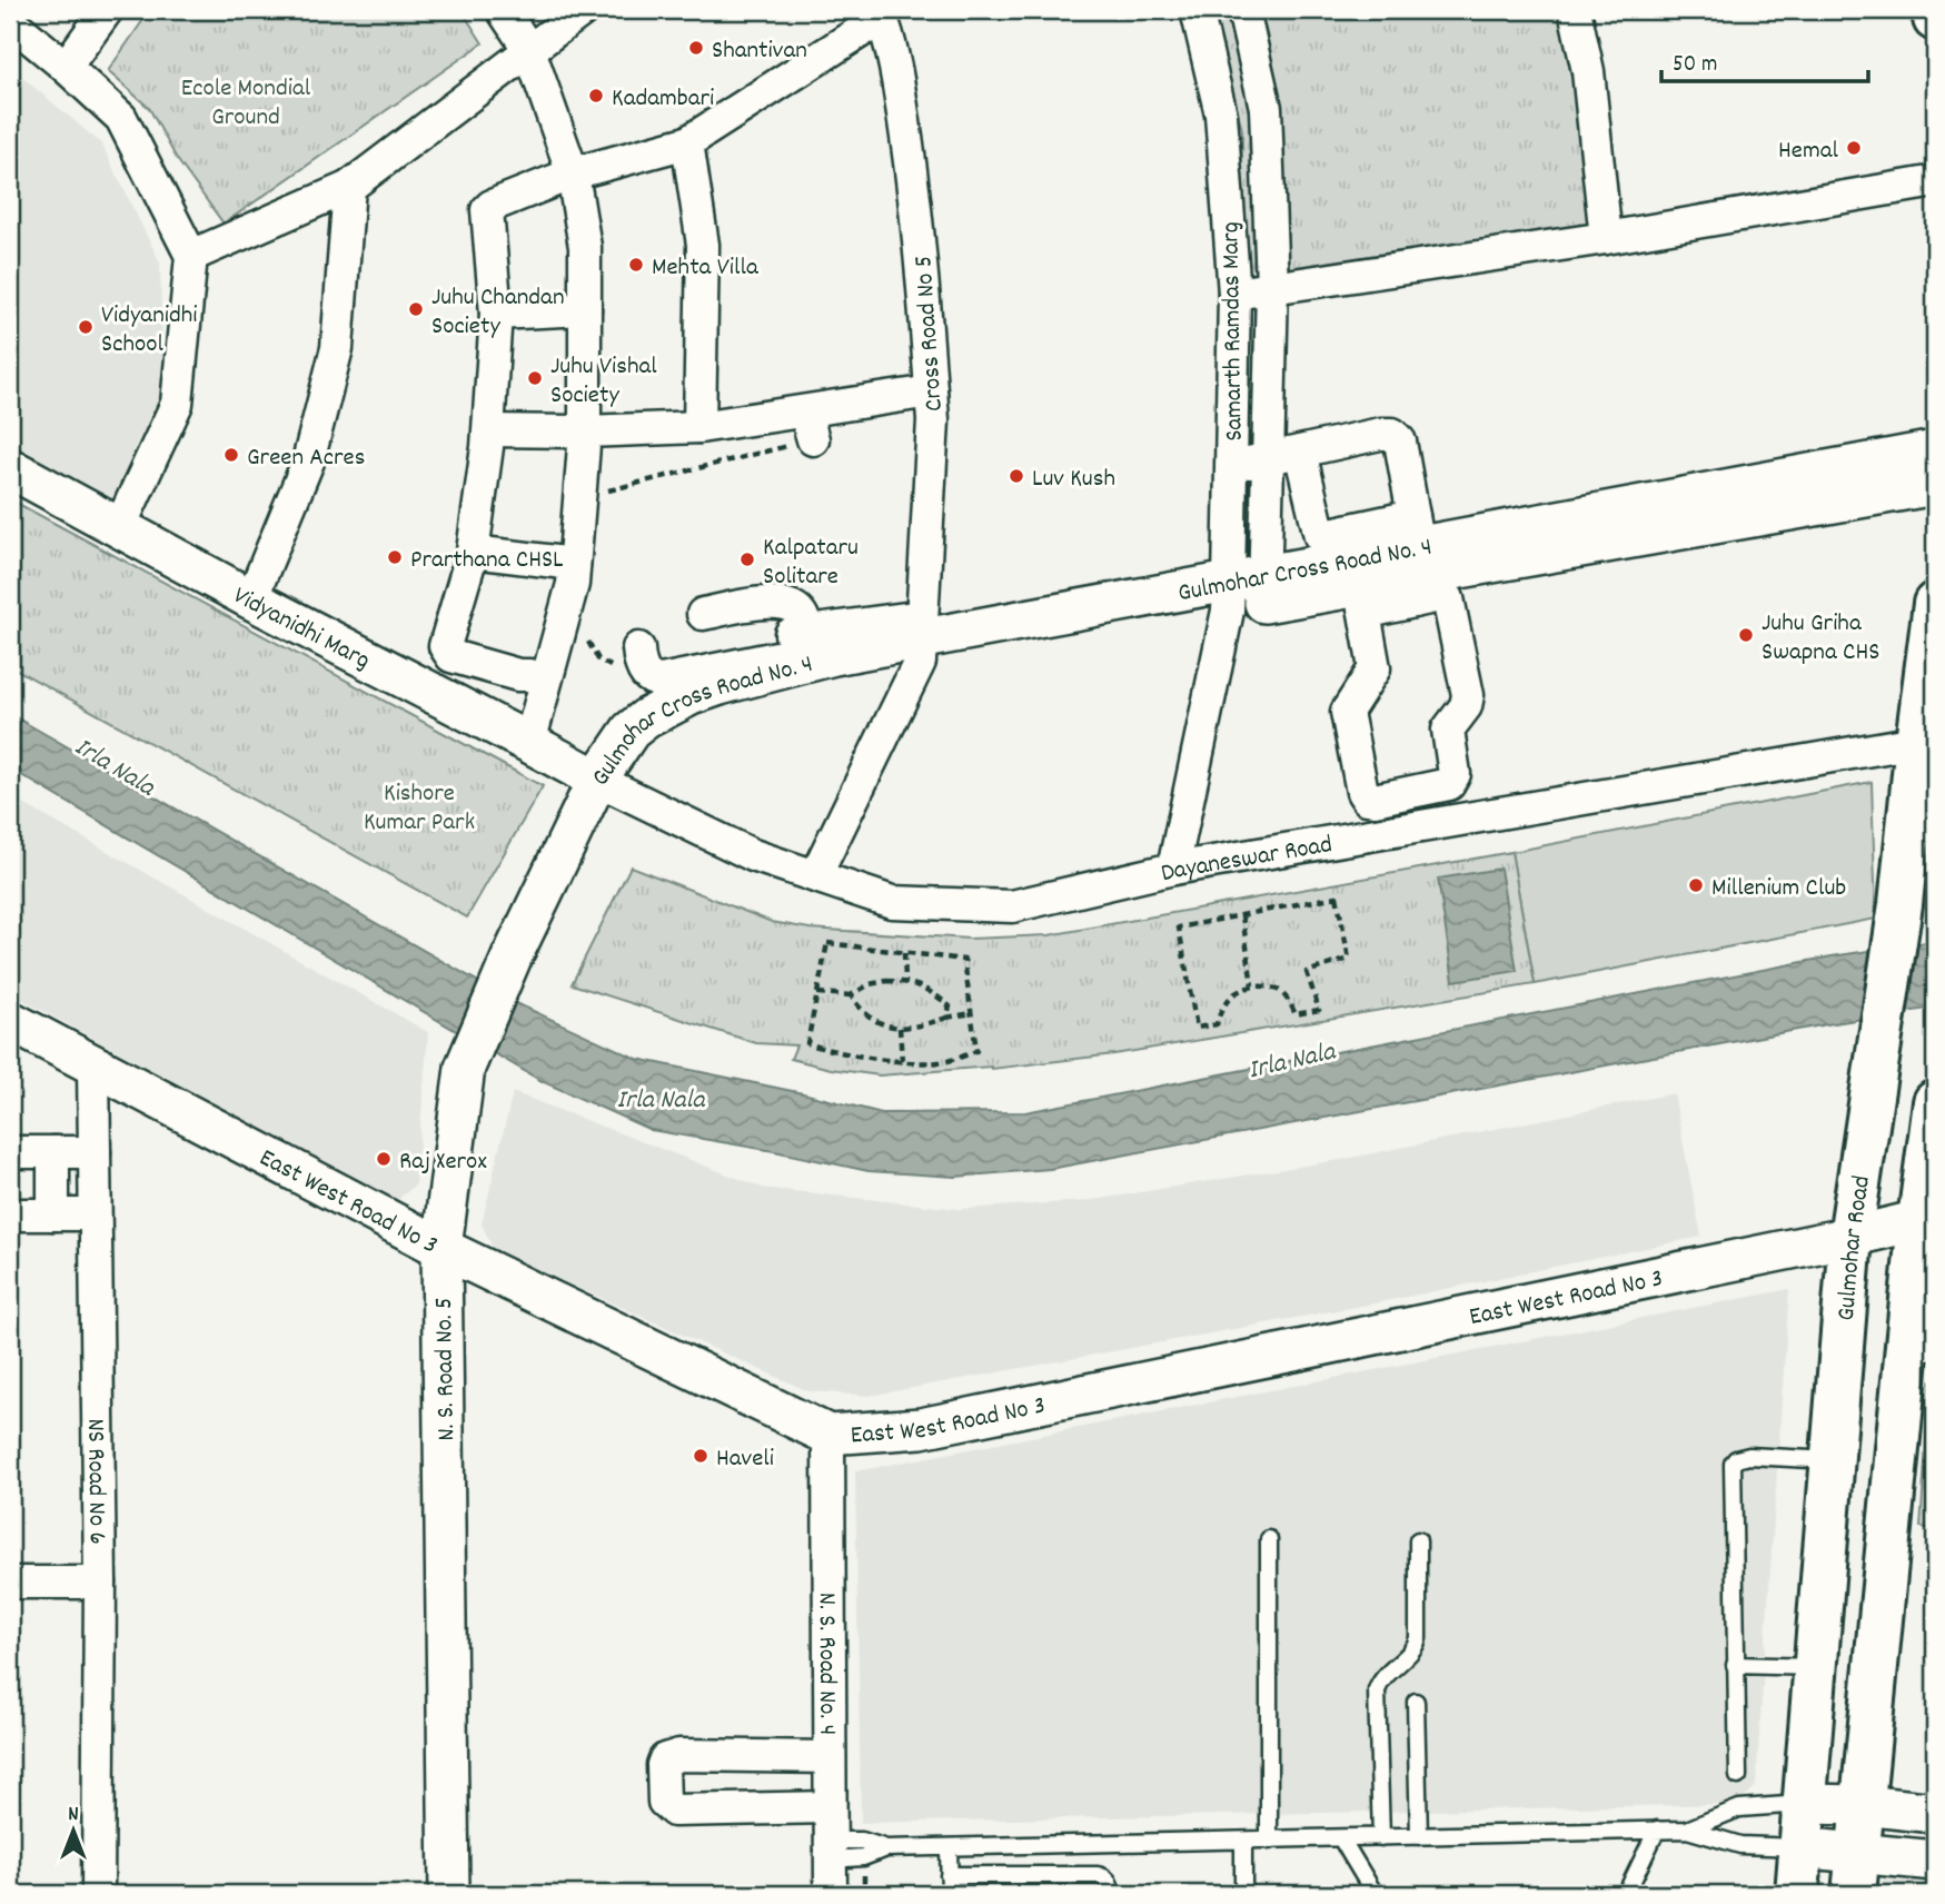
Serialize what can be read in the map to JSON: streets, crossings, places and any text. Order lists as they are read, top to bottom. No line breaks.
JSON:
{"streets":{"main road":["Gulmohar Road"],"street":["Samarth Ramdas Marg","Cross Road No 5","Gulmohar Cross Road No. 4","Vidyanidhi Marg","Dayaneswar Road","East West Road No 3","N. S. Road No. 5","NS Road No 6","N. S. Road No. 4"]},"crossings":[["Samarth Ramdas Marg","Gulmohar Cross Road No. 4"],["Cross Road No 5","Gulmohar Cross Road No. 4"],["Gulmohar Cross Road No. 4","Vidyanidhi Marg"],["Gulmohar Cross Road No. 4","Dayaneswar Road"],["Gulmohar Cross Road No. 4","N. S. Road No. 5"],["Vidyanidhi Marg","Dayaneswar Road"],["Vidyanidhi Marg","N. S. Road No. 5"],["Dayaneswar Road","Gulmohar Road"],["Dayaneswar Road","N. S. Road No. 5"],["East West Road No 3","Gulmohar Road"],["East West Road No 3","N. S. Road No. 5"],["East West Road No 3","NS Road No 6"],["East West Road No 3","N. S. Road No. 4"]],"water":["Irla Nala"],"parks":["Ecole Mondial Ground","Kishore Kumar Park"],"places":["Shantivan","Kadambari","Hemal","Mehta Villa","Juhu Chandan Society","Vidyanidhi School","Juhu Vishal Society","Green Acres","Luv Kush","Prarthana CHSL","Kalpataru Solitare","Juhu Griha Swapna CHS","Millenium Club","Raj Xerox","Haveli"],"scale_bar":"50 m","north":"top"}
